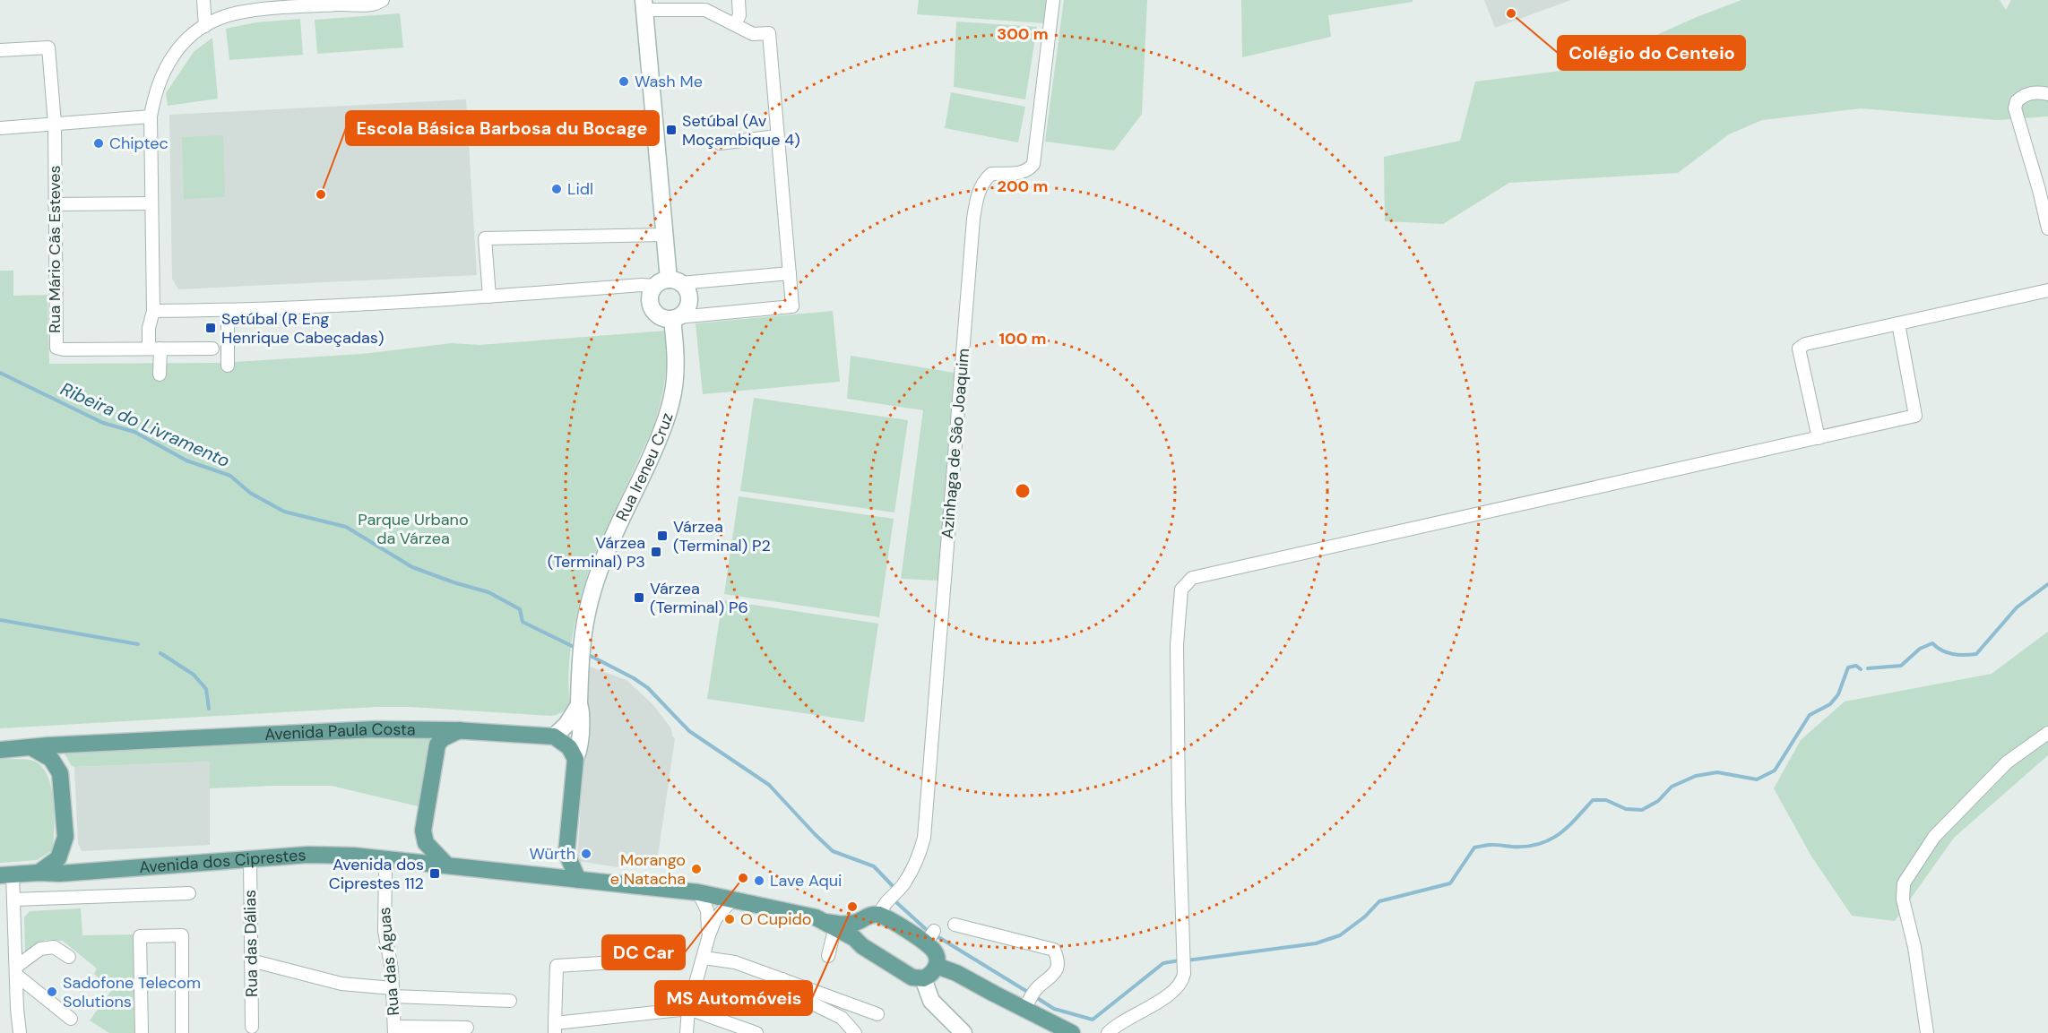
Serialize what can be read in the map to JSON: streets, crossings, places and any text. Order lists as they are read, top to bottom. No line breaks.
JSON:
{"streets":{"main road":["Avenida Paula Costa","Avenida dos Ciprestes"],"street":["Rua Mário Cãs Esteves","Azinhaga de São Joaquim","Rua Ireneu Cruz","Rua das Dálias","Rua das Águas"]},"crossings":[["Azinhaga de São Joaquim","Avenida dos Ciprestes"],["Rua Ireneu Cruz","Avenida Paula Costa"],["Rua Ireneu Cruz","Avenida dos Ciprestes"],["Avenida Paula Costa","Avenida dos Ciprestes"],["Avenida dos Ciprestes","Rua das Dálias"],["Avenida dos Ciprestes","Rua das Águas"]],"water":["Ribeira do Livramento"],"parks":["Parque Urbano da Várzea"],"places":{"other":["Colégio do Centeio","Wash Me","Chiptec","Lidl","Escola Básica Barbosa du Bocage","Würth","Morango e Natacha","DC Car","Lave Aqui","MS Automóveis","O Cupido","Sadofone Telecom Solutions"],"transit":["Setúbal (Av Moçambique 4)","Setúbal (R Eng Henrique Cabeçadas)","Várzea (Terminal) P2","Várzea (Terminal) P3","Várzea (Terminal) P6","Avenida dos Ciprestes 112"]},"rings":["300 m","200 m","100 m"]}
